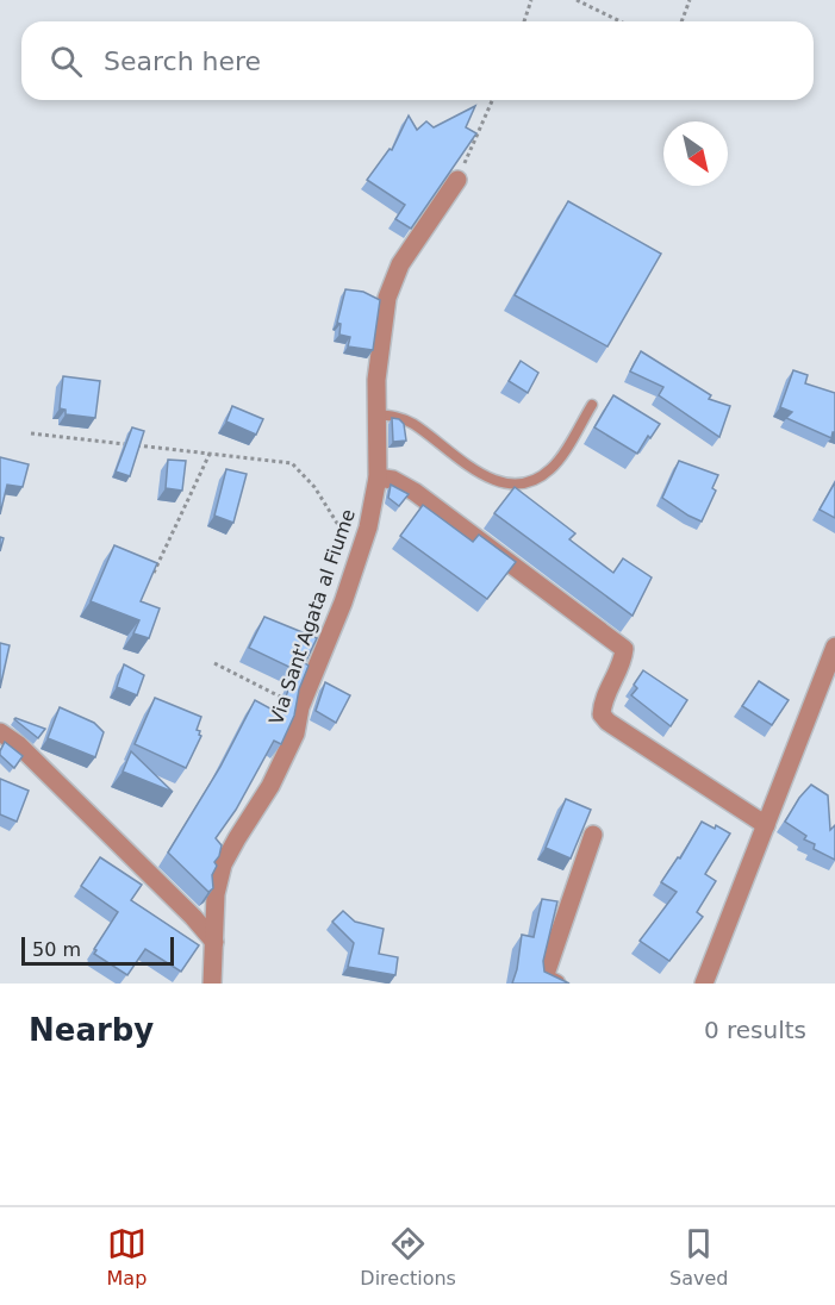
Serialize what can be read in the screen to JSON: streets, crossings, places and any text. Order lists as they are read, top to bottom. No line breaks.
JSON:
{"streets":{"street":["Via Sant'Agata al Fiume"]},"scale_bar":"50 m","north":"bottom right","page":{"search":"Search here","scale":"50 m","heading":["Nearby","0 results"],"nav":["Map","Directions","Saved"]}}
